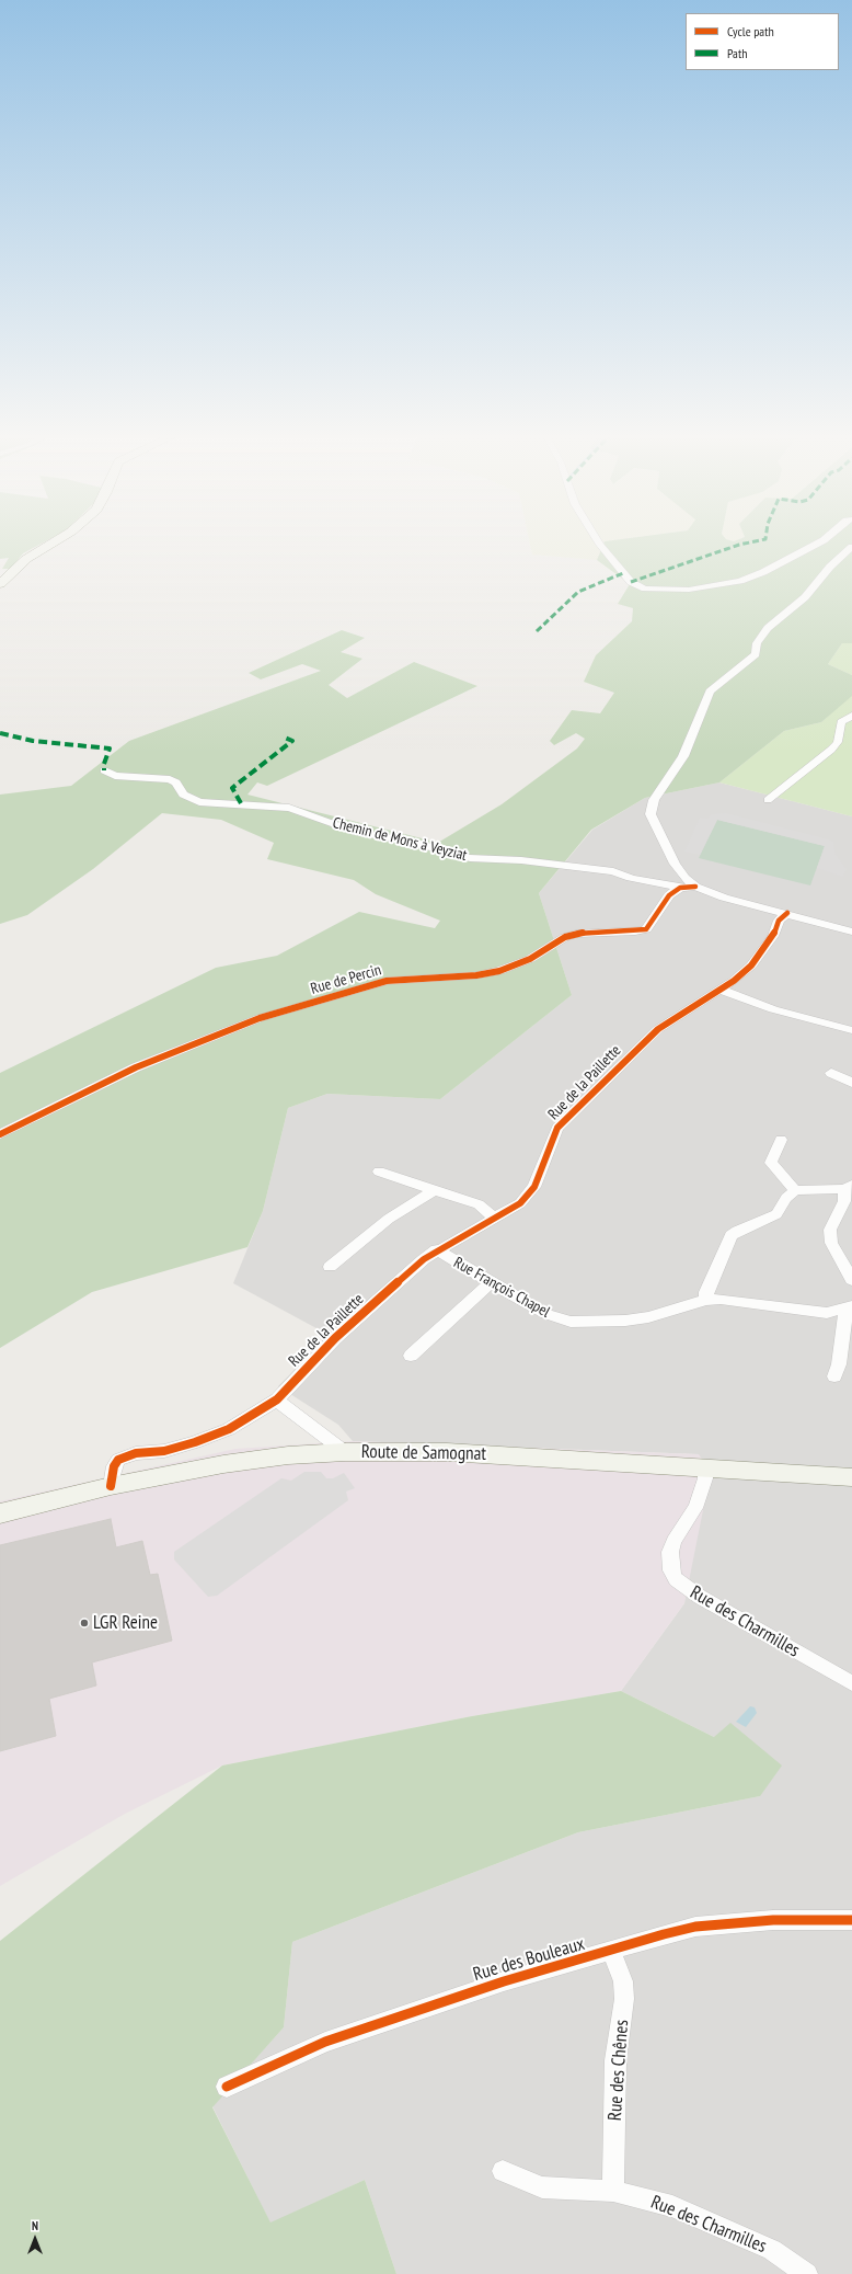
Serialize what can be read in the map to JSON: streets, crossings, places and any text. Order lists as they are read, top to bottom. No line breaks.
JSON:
{"streets":{"main road":["Route de Samognat"],"street":["Chemin de Mons à Veyziat","Rue de Percin","Rue de la Paillette","Rue François Chapel","Rue des Charmilles","Rue des Bouleaux","Rue des Chênes"]},"crossings":[["Chemin de Mons à Veyziat","Rue de Percin"],["Rue de la Paillette","Rue François Chapel"],["Rue de la Paillette","Route de Samognat"],["Route de Samognat","Rue des Charmilles"],["Rue des Charmilles","Rue des Chênes"],["Rue des Bouleaux","Rue des Chênes"]],"places":["LGR Reine"],"legend":["Cycle path","Path"],"north":"top"}
